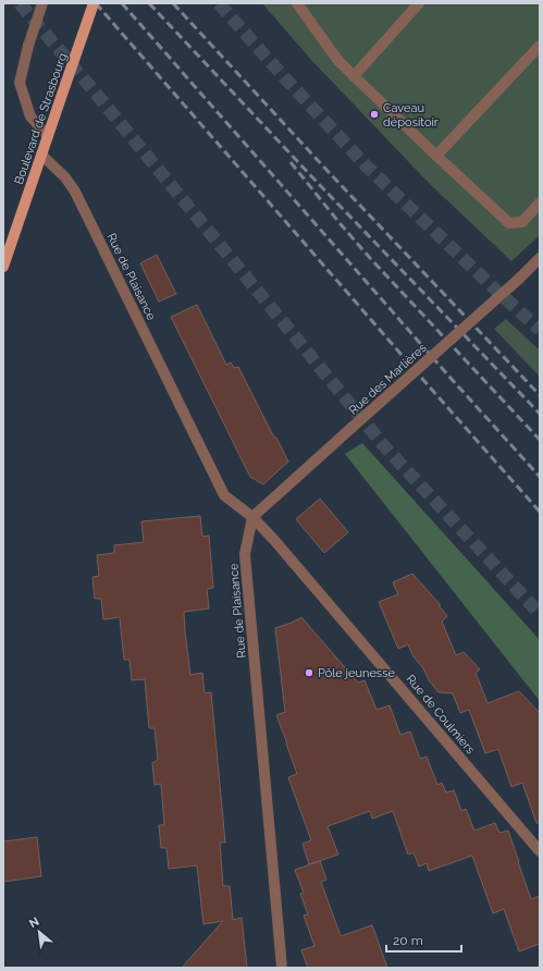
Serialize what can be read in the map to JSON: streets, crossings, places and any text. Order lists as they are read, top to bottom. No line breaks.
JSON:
{"streets":{"main road":["Boulevard de Strasbourg"],"street":["Rue de Plaisance","Rue des Marlières","Rue de Coulmiers"]},"crossings":[["Boulevard de Strasbourg","Rue de Plaisance"],["Rue de Plaisance","Rue des Marlières"],["Rue de Plaisance","Rue de Coulmiers"],["Rue des Marlières","Rue de Coulmiers"]],"places":["Caveau dépositoir","Pôle jeunesse"],"scale_bar":"20 m","north":"top left"}
